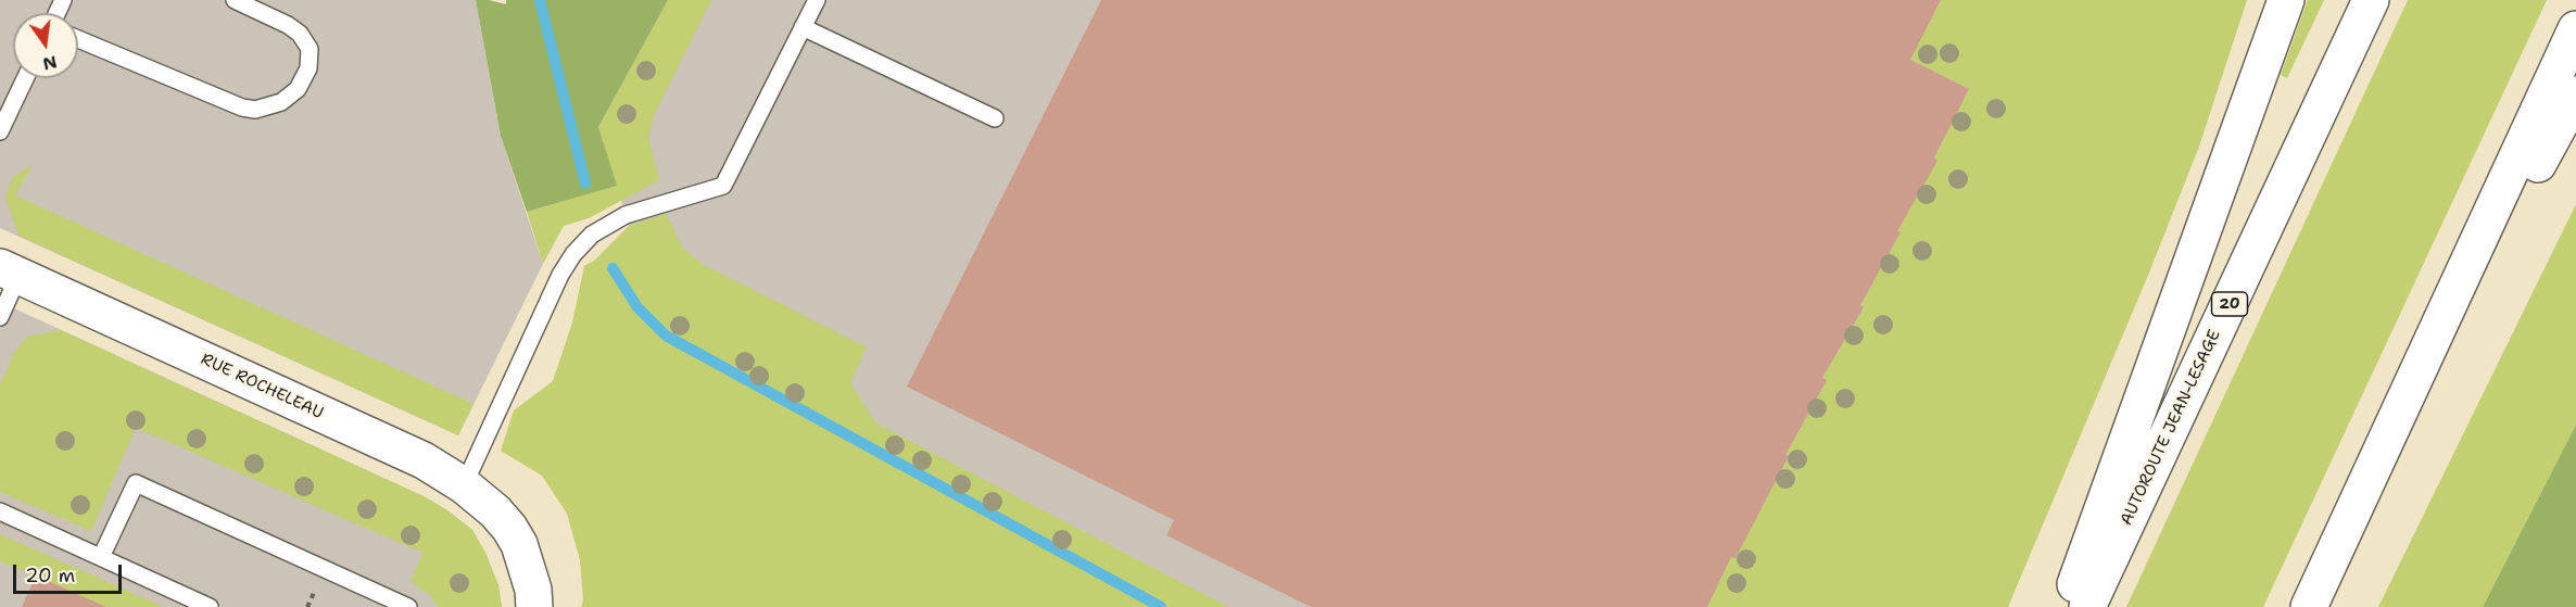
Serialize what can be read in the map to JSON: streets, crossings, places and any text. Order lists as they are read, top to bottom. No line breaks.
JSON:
{"streets":{"main road":["20","RUE ROCHELEAU","AUTOROUTE JEAN-LESAGE"]},"scale_bar":"20 m","north":"bottom"}
